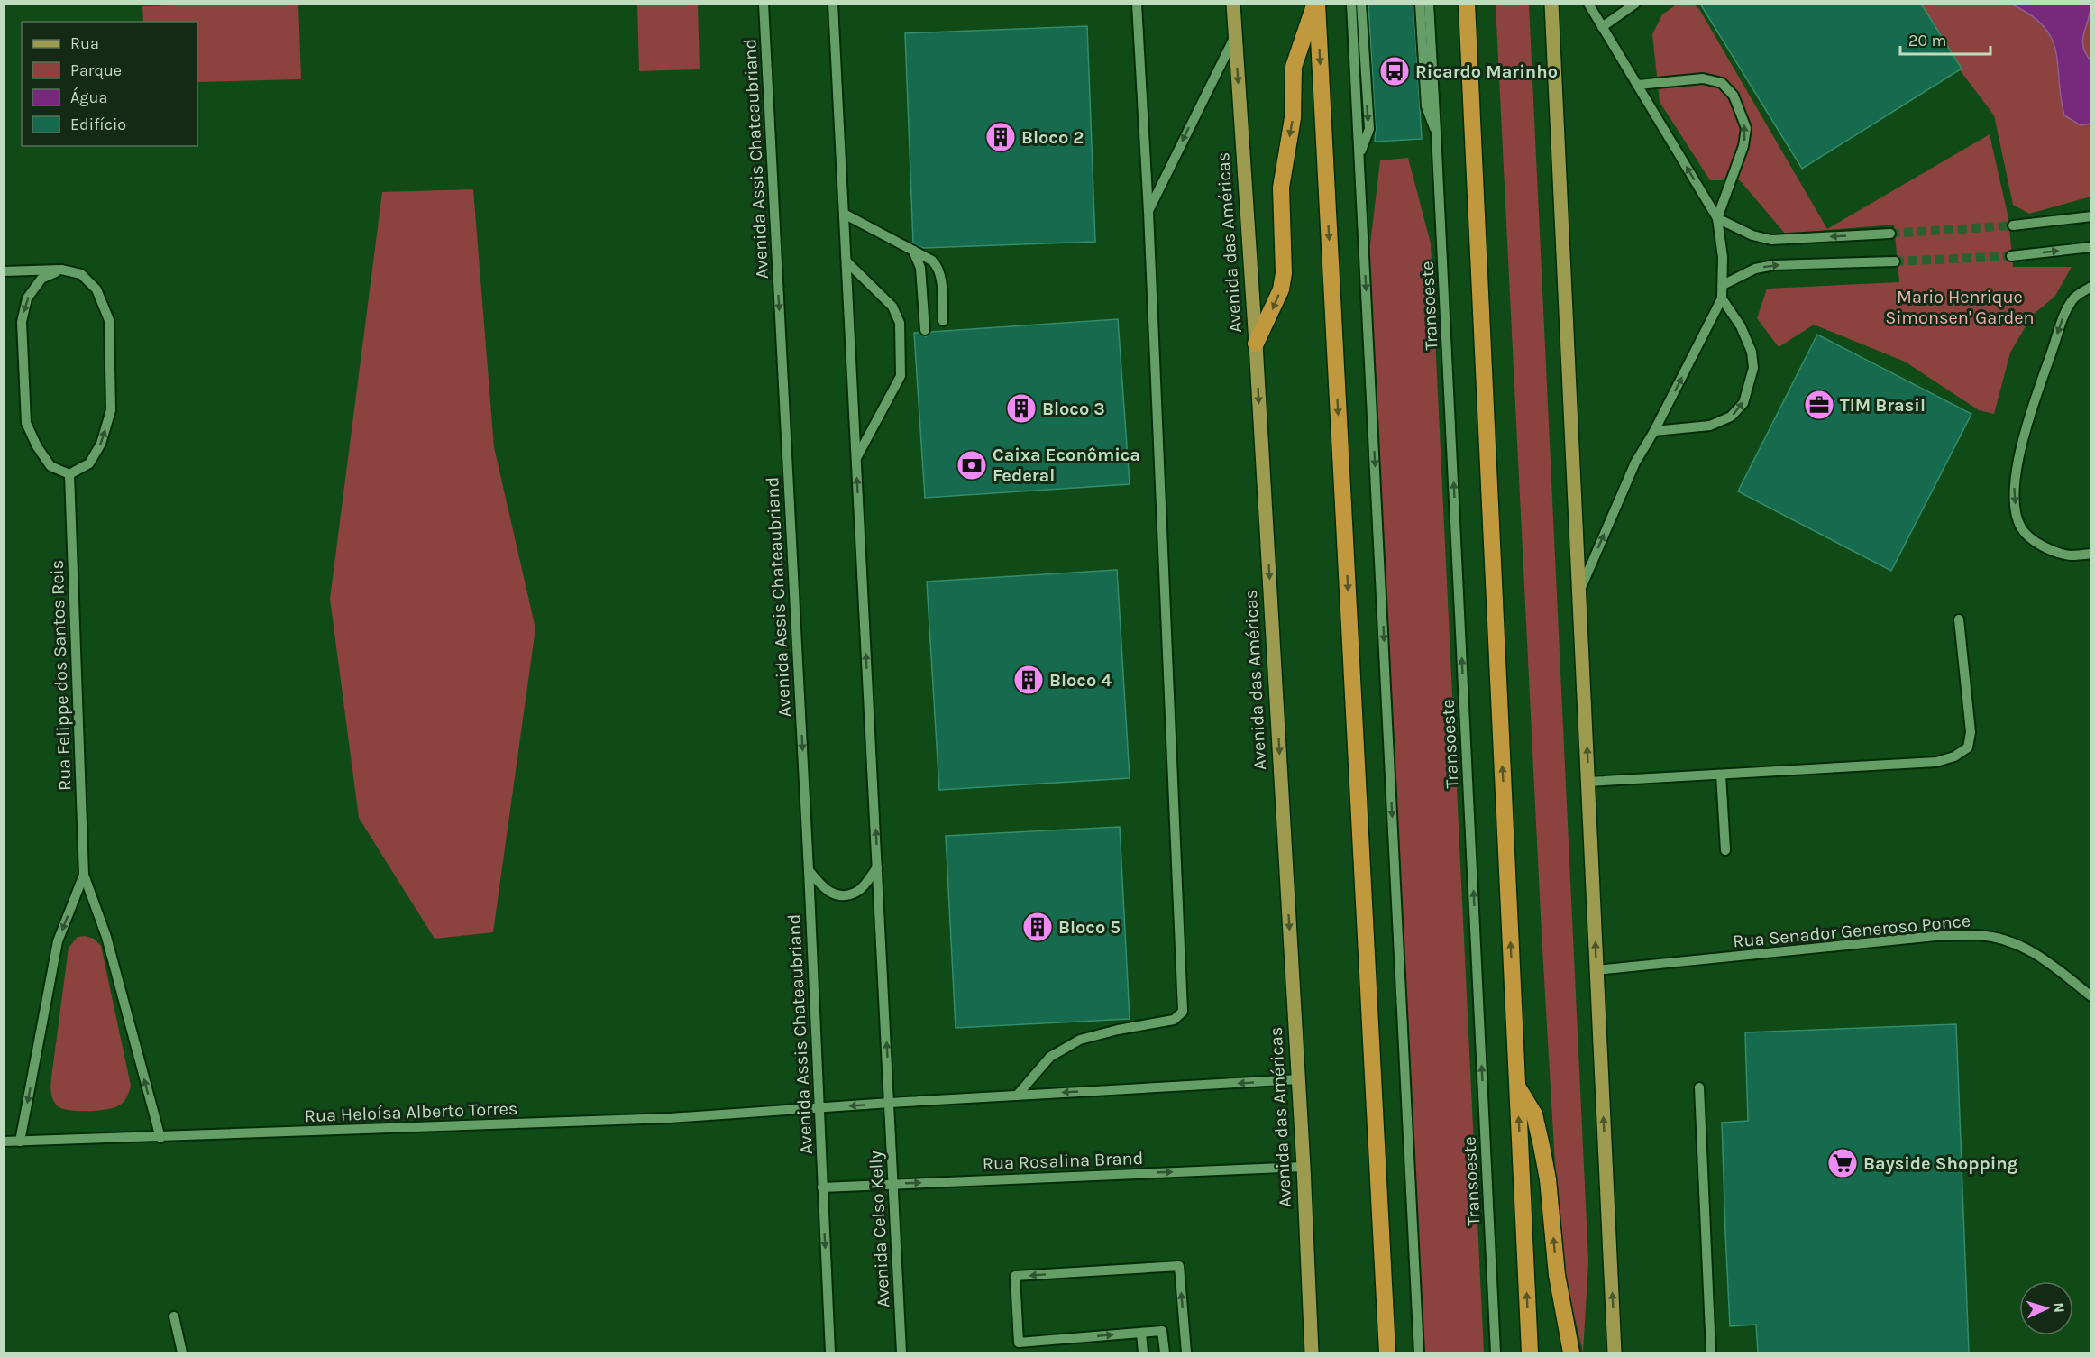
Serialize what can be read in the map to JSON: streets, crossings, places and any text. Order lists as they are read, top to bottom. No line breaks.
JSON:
{"streets":{"main road":["Avenida das Américas"],"street":["Avenida Assis Chateaubriand","Transoeste","Rua Felippe dos Santos Reis","Rua Senador Generoso Ponce","Rua Heloísa Alberto Torres","Rua Rosalina Brand","Avenida Celso Kelly"]},"crossings":[["Avenida Assis Chateaubriand","Rua Heloísa Alberto Torres"],["Avenida Assis Chateaubriand","Rua Rosalina Brand"],["Avenida das Américas","Rua Rosalina Brand"],["Rua Felippe dos Santos Reis","Rua Heloísa Alberto Torres"],["Rua Rosalina Brand","Avenida Celso Kelly"]],"one_way":["Avenida das Américas"],"parks":["Mario Henrique Simonsen' Garden"],"places":{"bus stop":["Ricardo Marinho"],"building":["Bloco 2","Bloco 3","Bloco 4","Bloco 5"],"office":["TIM Brasil"],"bank":["Caixa Econômica Federal"],"supermarket":["Bayside Shopping"]},"legend":["Rua","Parque","Água","Edifício"],"scale_bar":"20 m","north":"right"}
